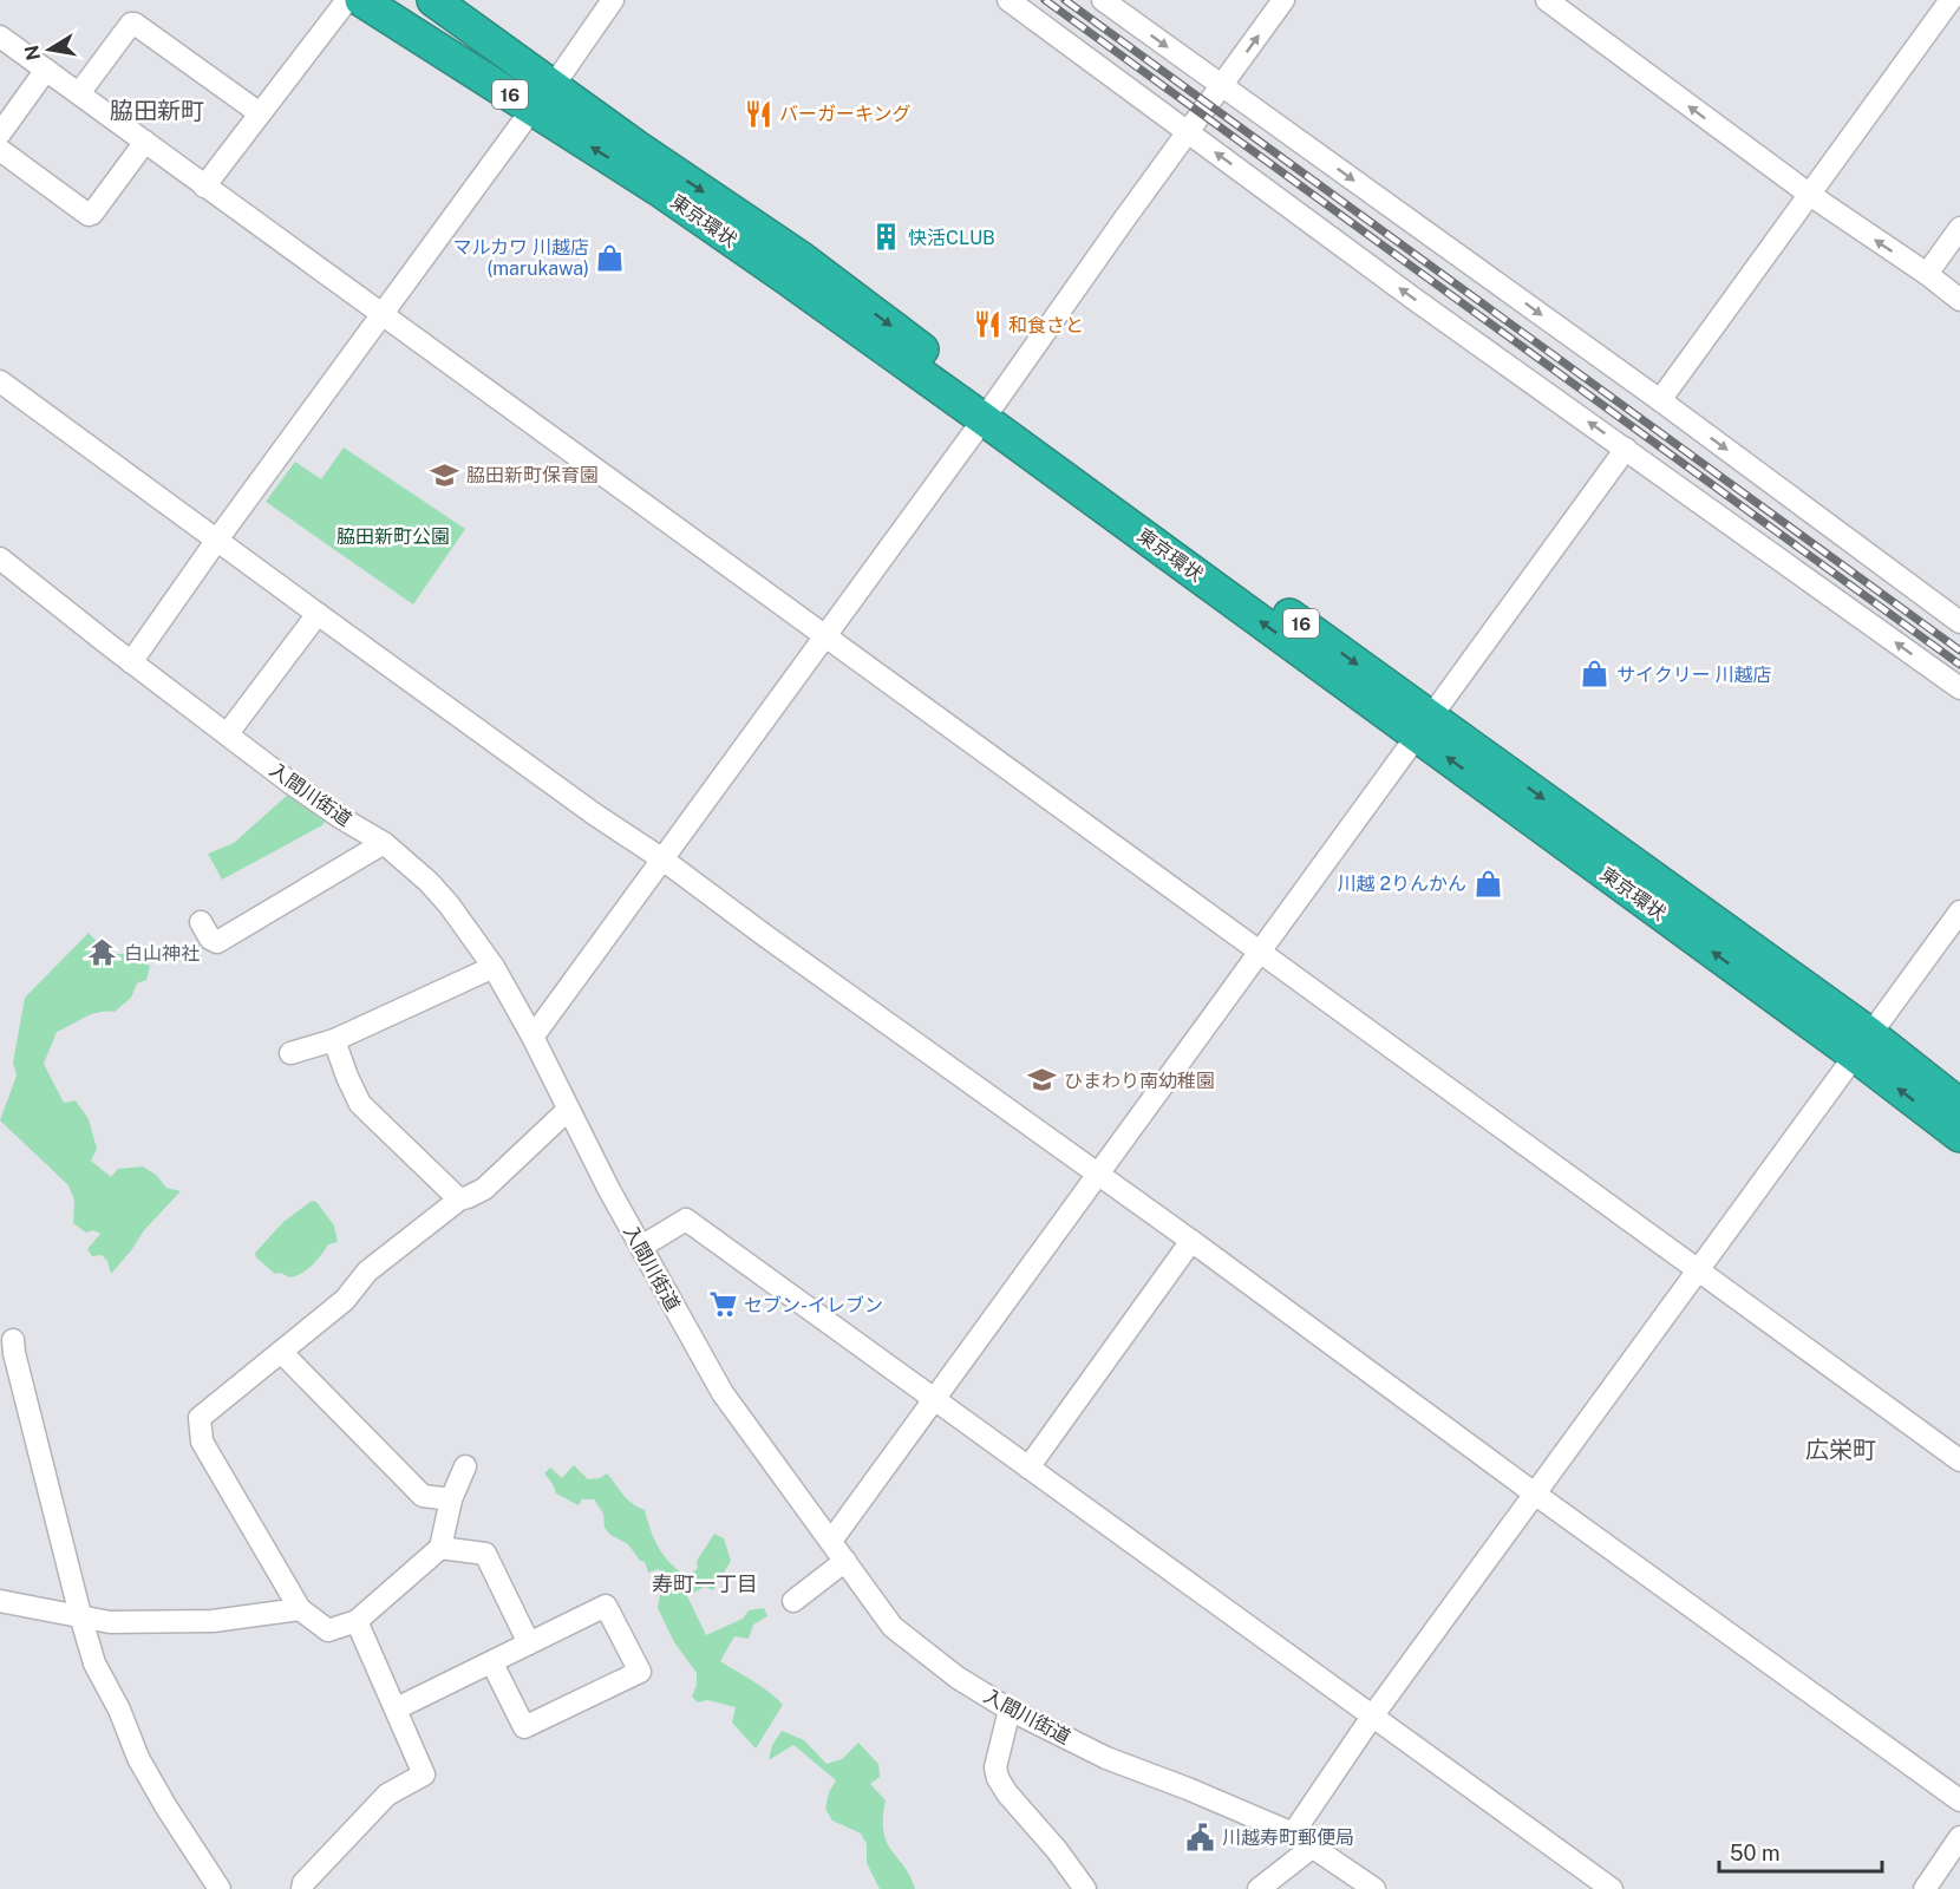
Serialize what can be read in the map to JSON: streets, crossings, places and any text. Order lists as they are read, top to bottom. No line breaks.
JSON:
{"streets":{"highway":["16","東京環状"],"street":["入間川街道"]},"districts":["脇田新町","広栄町","寿町一丁目"],"parks":["脇田新町公園"],"places":{"restaurant":["バーガーキング","和食さと"],"building":["快活CLUB"],"shop":["マルカワ 川越店 (marukawa)","サイクリー 川越店","川越 2りんかん"],"school or university":["脇田新町保育園","ひまわり南幼稚園"],"temple":["白山神社"],"supermarket":["セブン-イレブン"],"public building":["川越寿町郵便局"]},"scale_bar":"50 m","north":"left"}
